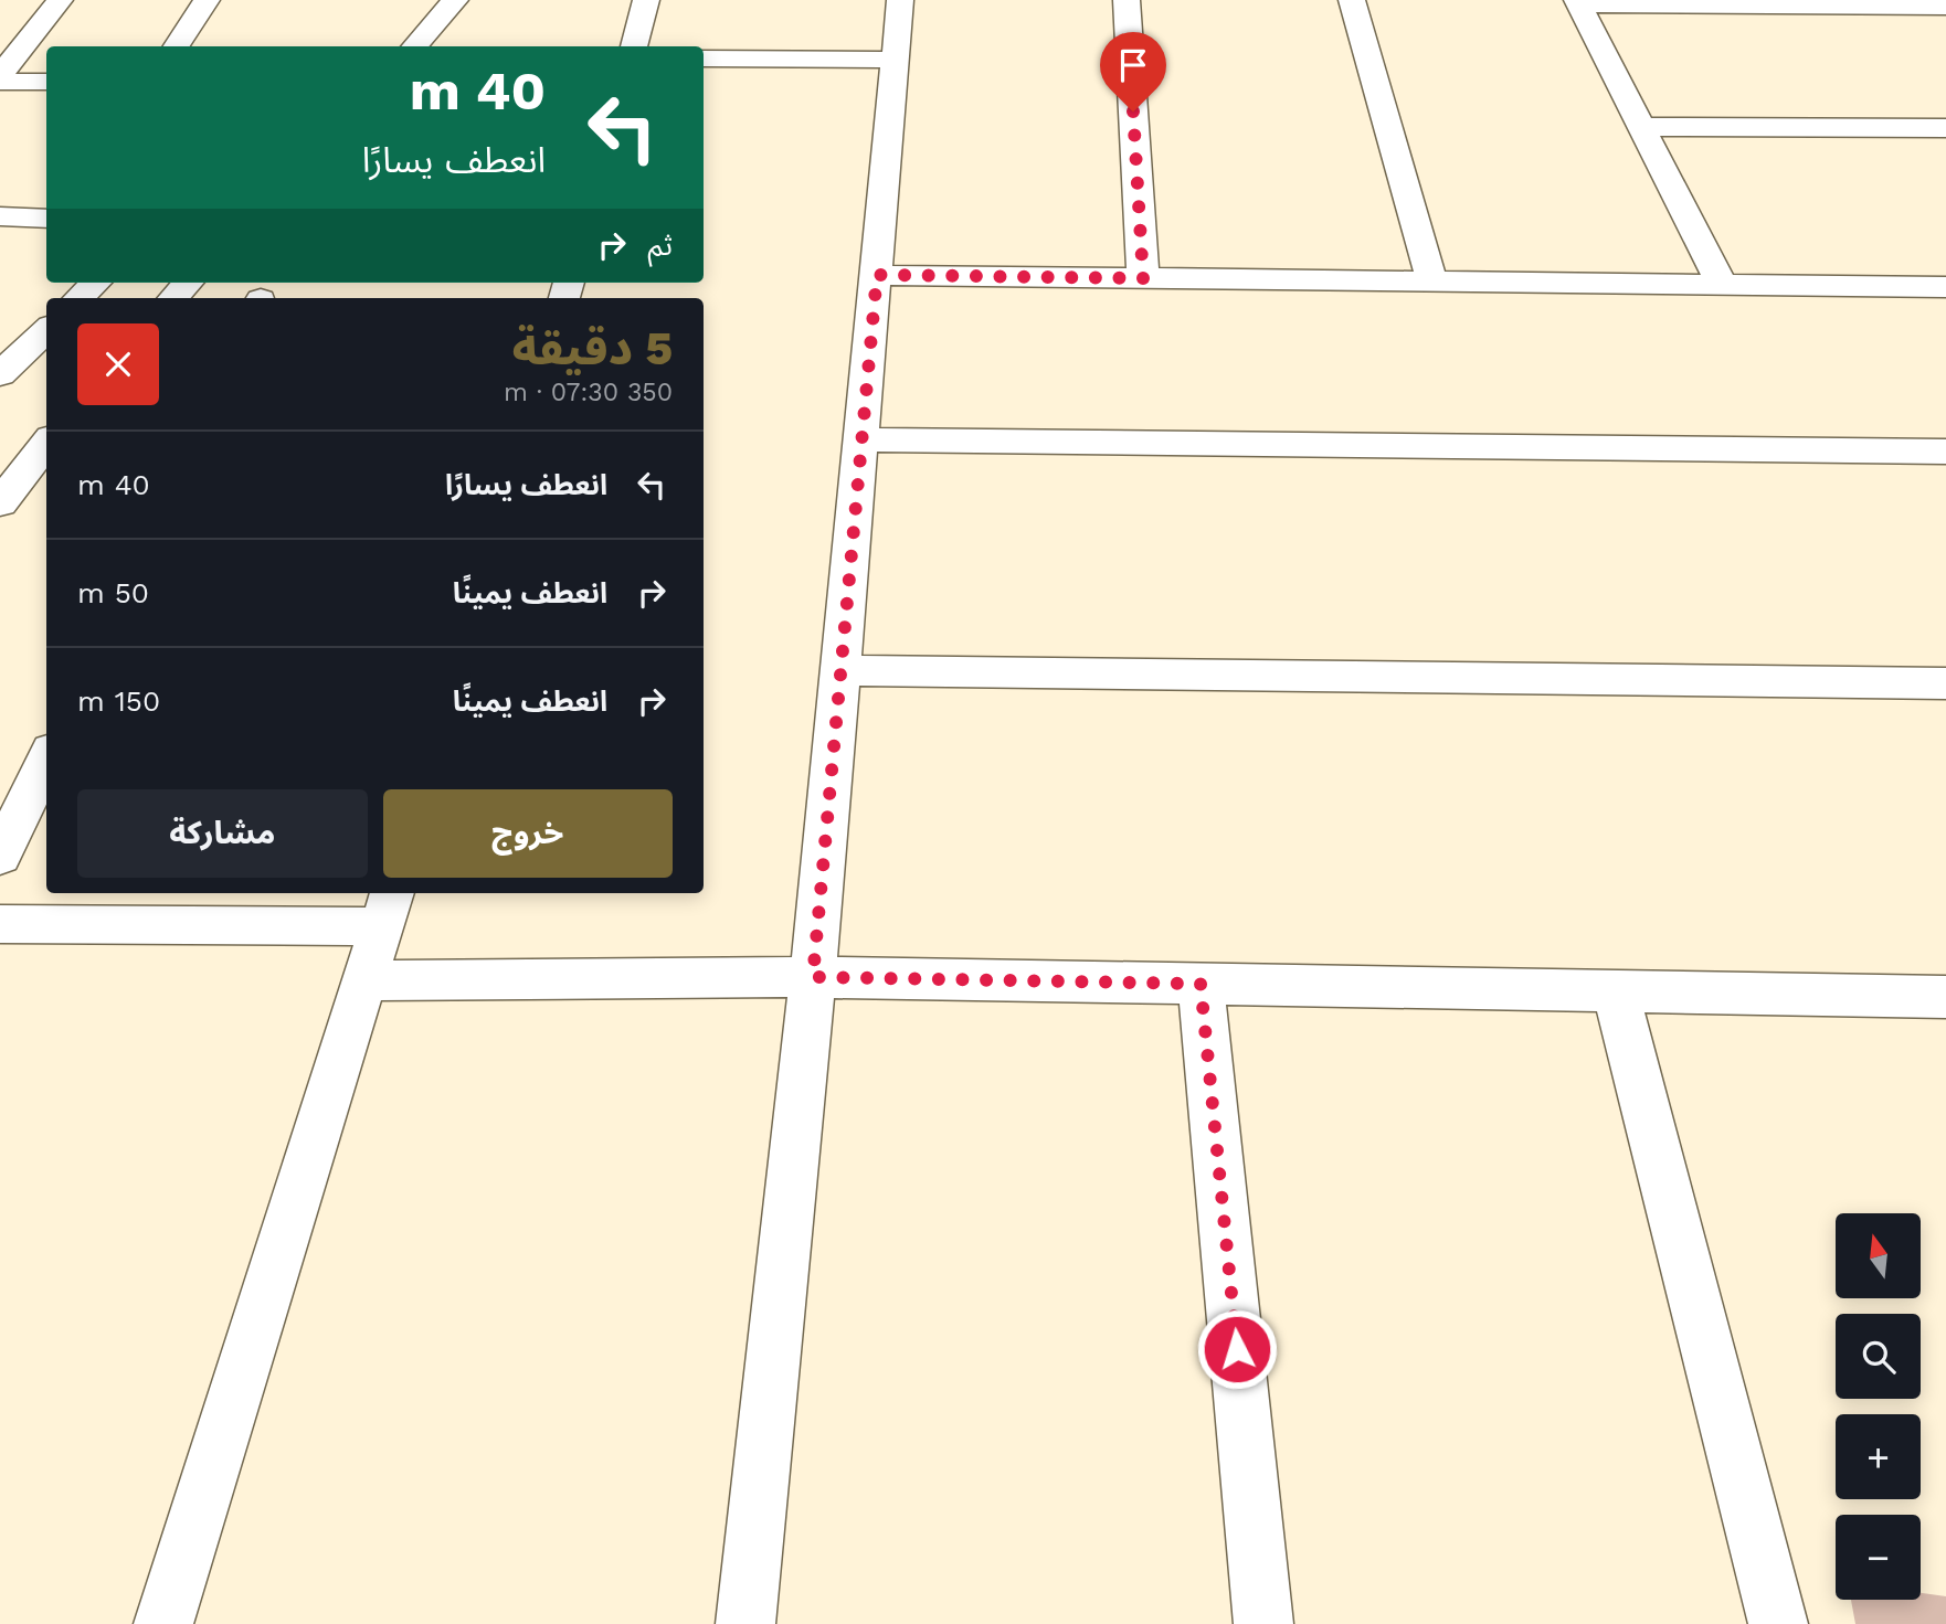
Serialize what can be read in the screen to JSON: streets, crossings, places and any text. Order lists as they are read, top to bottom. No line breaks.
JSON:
{"north":"top","page":{"turn":["40 m","انعطف يسارًا"],"then":"ثم","heading":["5 دقيقة","350 m · 07:30"],"list":[{"name":"انعطف يسارًا","value":"40 m"},{"name":"انعطف يمينًا","value":"50 m"},{"name":"انعطف يمينًا","value":"150 m"}],"buttons":["خروج","مشاركة"],"map_buttons":["+","−"]}}
